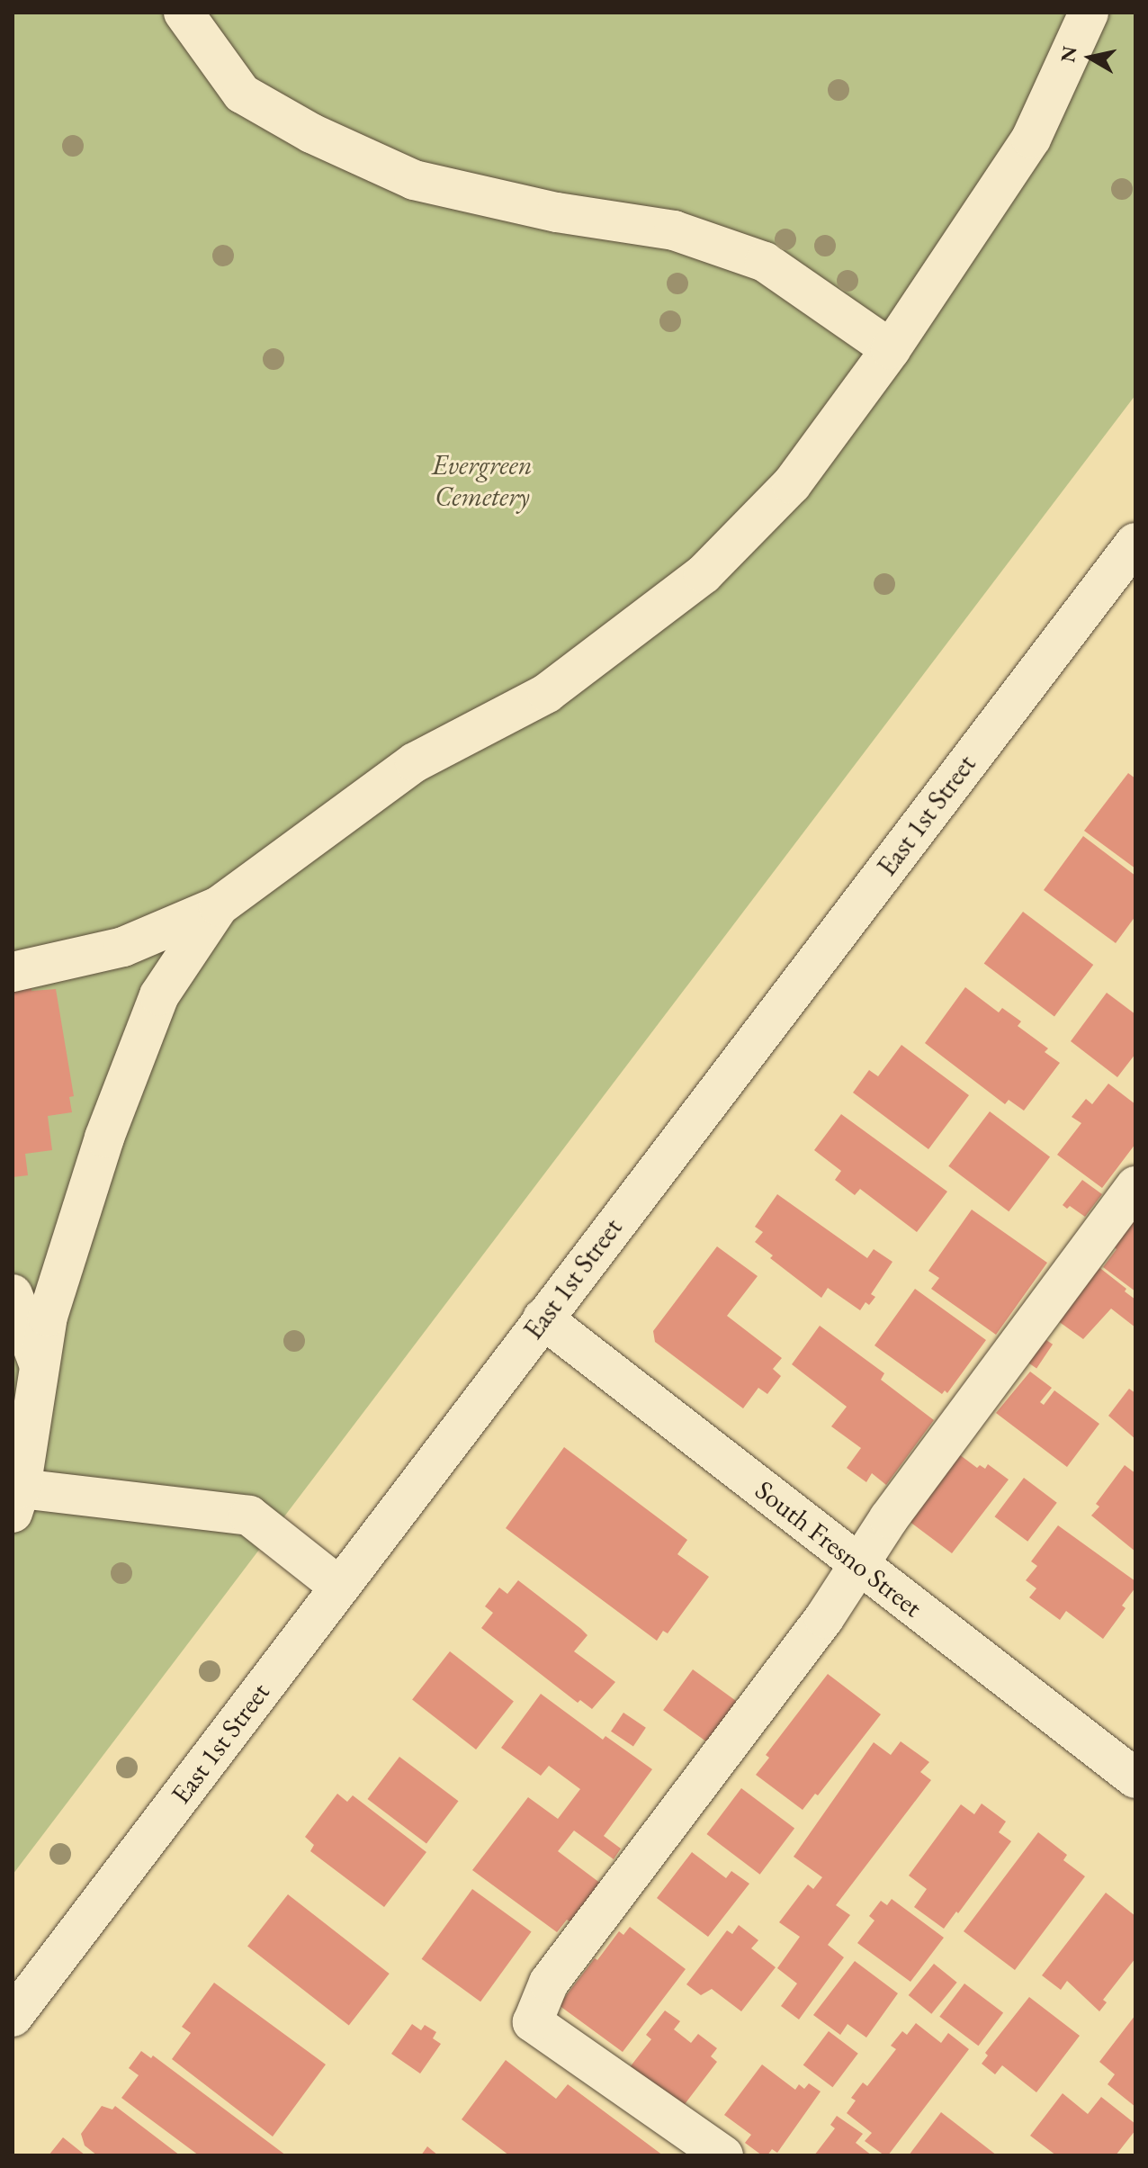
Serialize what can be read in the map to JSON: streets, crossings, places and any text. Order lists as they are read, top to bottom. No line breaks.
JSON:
{"streets":{"street":["East 1st Street","South Fresno Street"]},"crossings":[["East 1st Street","South Fresno Street"]],"parks":["Evergreen Cemetery"],"north":"left"}
